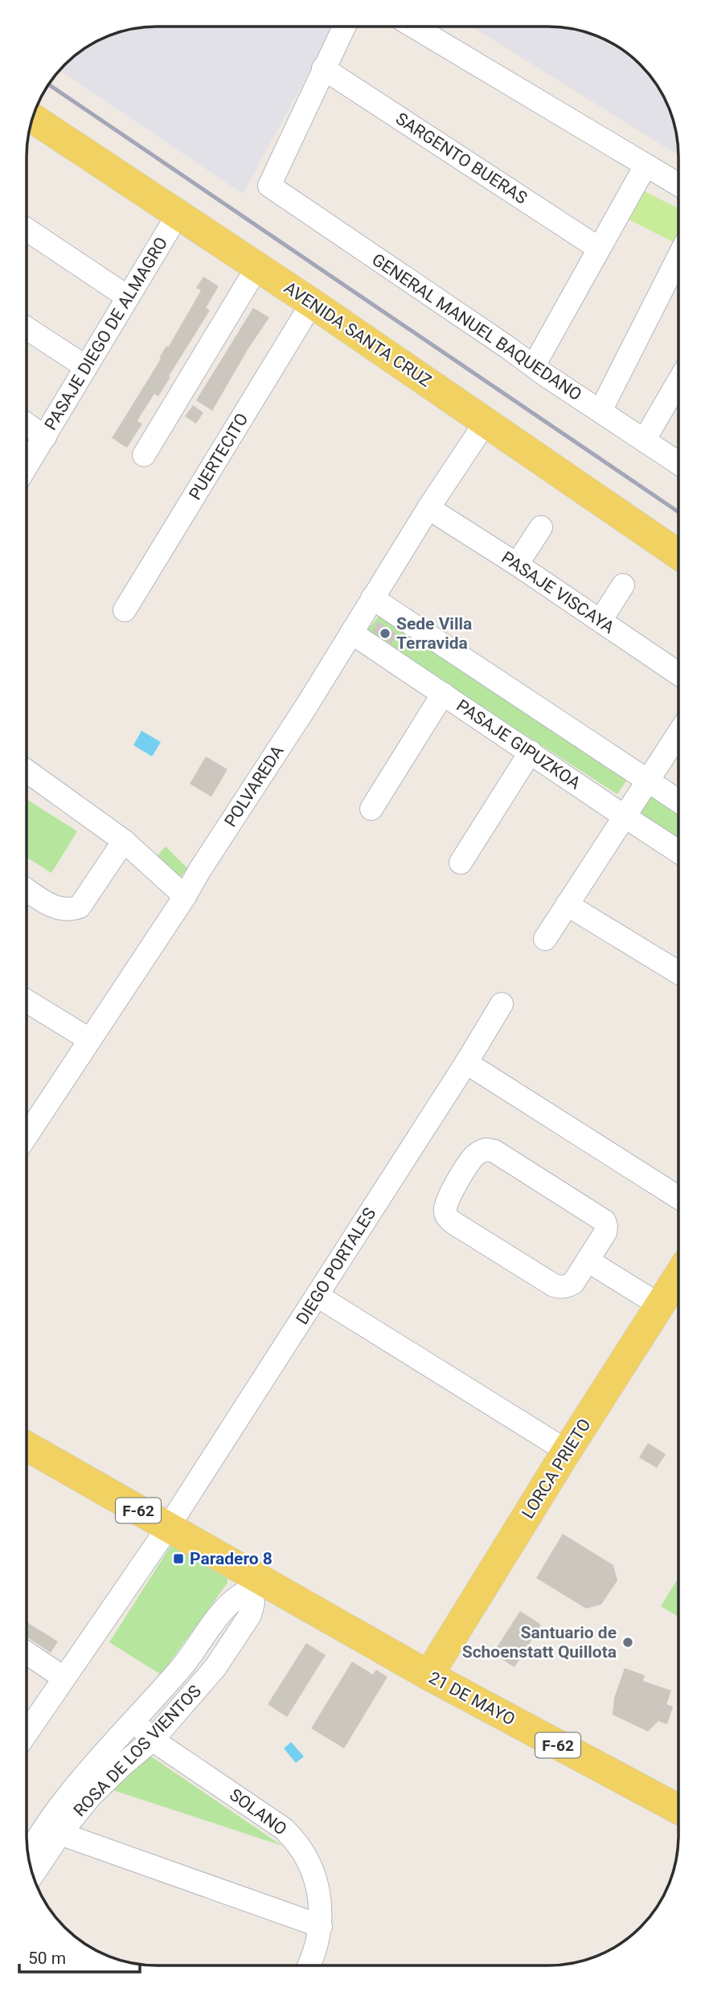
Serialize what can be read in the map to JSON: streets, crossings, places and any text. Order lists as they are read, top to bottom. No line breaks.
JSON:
{"streets":{"main road":["AVENIDA SANTA CRUZ","LORCA PRIETO","F-62","21 DE MAYO"],"street":["SARGENTO BUERAS","GENERAL MANUEL BAQUEDANO","PASAJE DIEGO DE ALMAGRO","PUERTECITO","PASAJE VISCAYA","PASAJE GIPUZKOA","POLVAREDA","DIEGO PORTALES","ROSA DE LOS VIENTOS","SOLANO"]},"crossings":[["SARGENTO BUERAS","GENERAL MANUEL BAQUEDANO"],["PASAJE DIEGO DE ALMAGRO","AVENIDA SANTA CRUZ"],["AVENIDA SANTA CRUZ","PUERTECITO"],["AVENIDA SANTA CRUZ","POLVAREDA"],["PASAJE VISCAYA","POLVAREDA"],["PASAJE GIPUZKOA","POLVAREDA"],["DIEGO PORTALES","F-62"],["LORCA PRIETO","21 DE MAYO"],["F-62","21 DE MAYO"],["F-62","ROSA DE LOS VIENTOS"],["21 DE MAYO","ROSA DE LOS VIENTOS"],["ROSA DE LOS VIENTOS","SOLANO"]],"places":{"other":["Sede Villa Terravida","Santuario de Schoenstatt Quillota"],"transit":["Paradero 8"]},"scale_bar":"50 m"}
